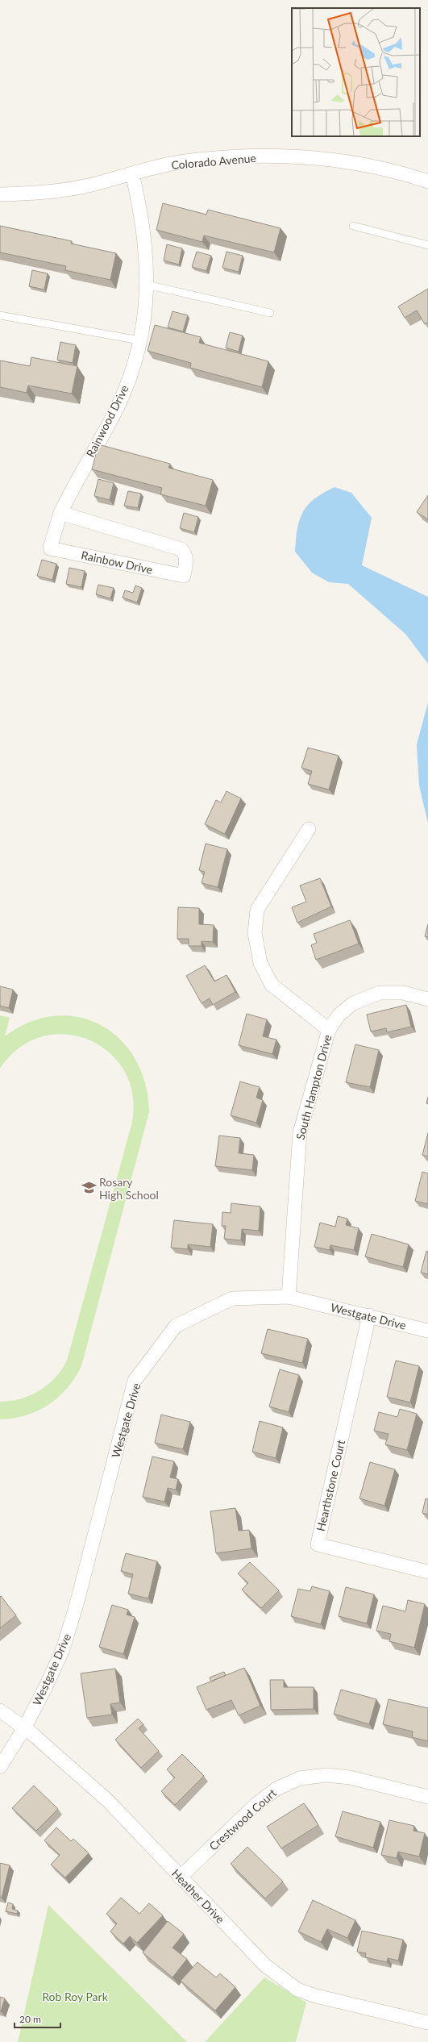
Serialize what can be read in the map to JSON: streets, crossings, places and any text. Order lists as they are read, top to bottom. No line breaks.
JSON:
{"streets":{"street":["Colorado Avenue","Rainwood Drive","Rainbow Drive","South Hampton Drive","Westgate Drive","Hearthstone Court","Crestwood Court","Heather Drive"]},"crossings":[["Colorado Avenue","Rainwood Drive"],["Rainwood Drive","Rainbow Drive"],["South Hampton Drive","Westgate Drive"],["Westgate Drive","Hearthstone Court"],["Westgate Drive","Heather Drive"],["Crestwood Court","Heather Drive"]],"parks":["Rob Roy Park"],"places":{"school or university":["Rosary High School"]},"scale_bar":"20 m"}
